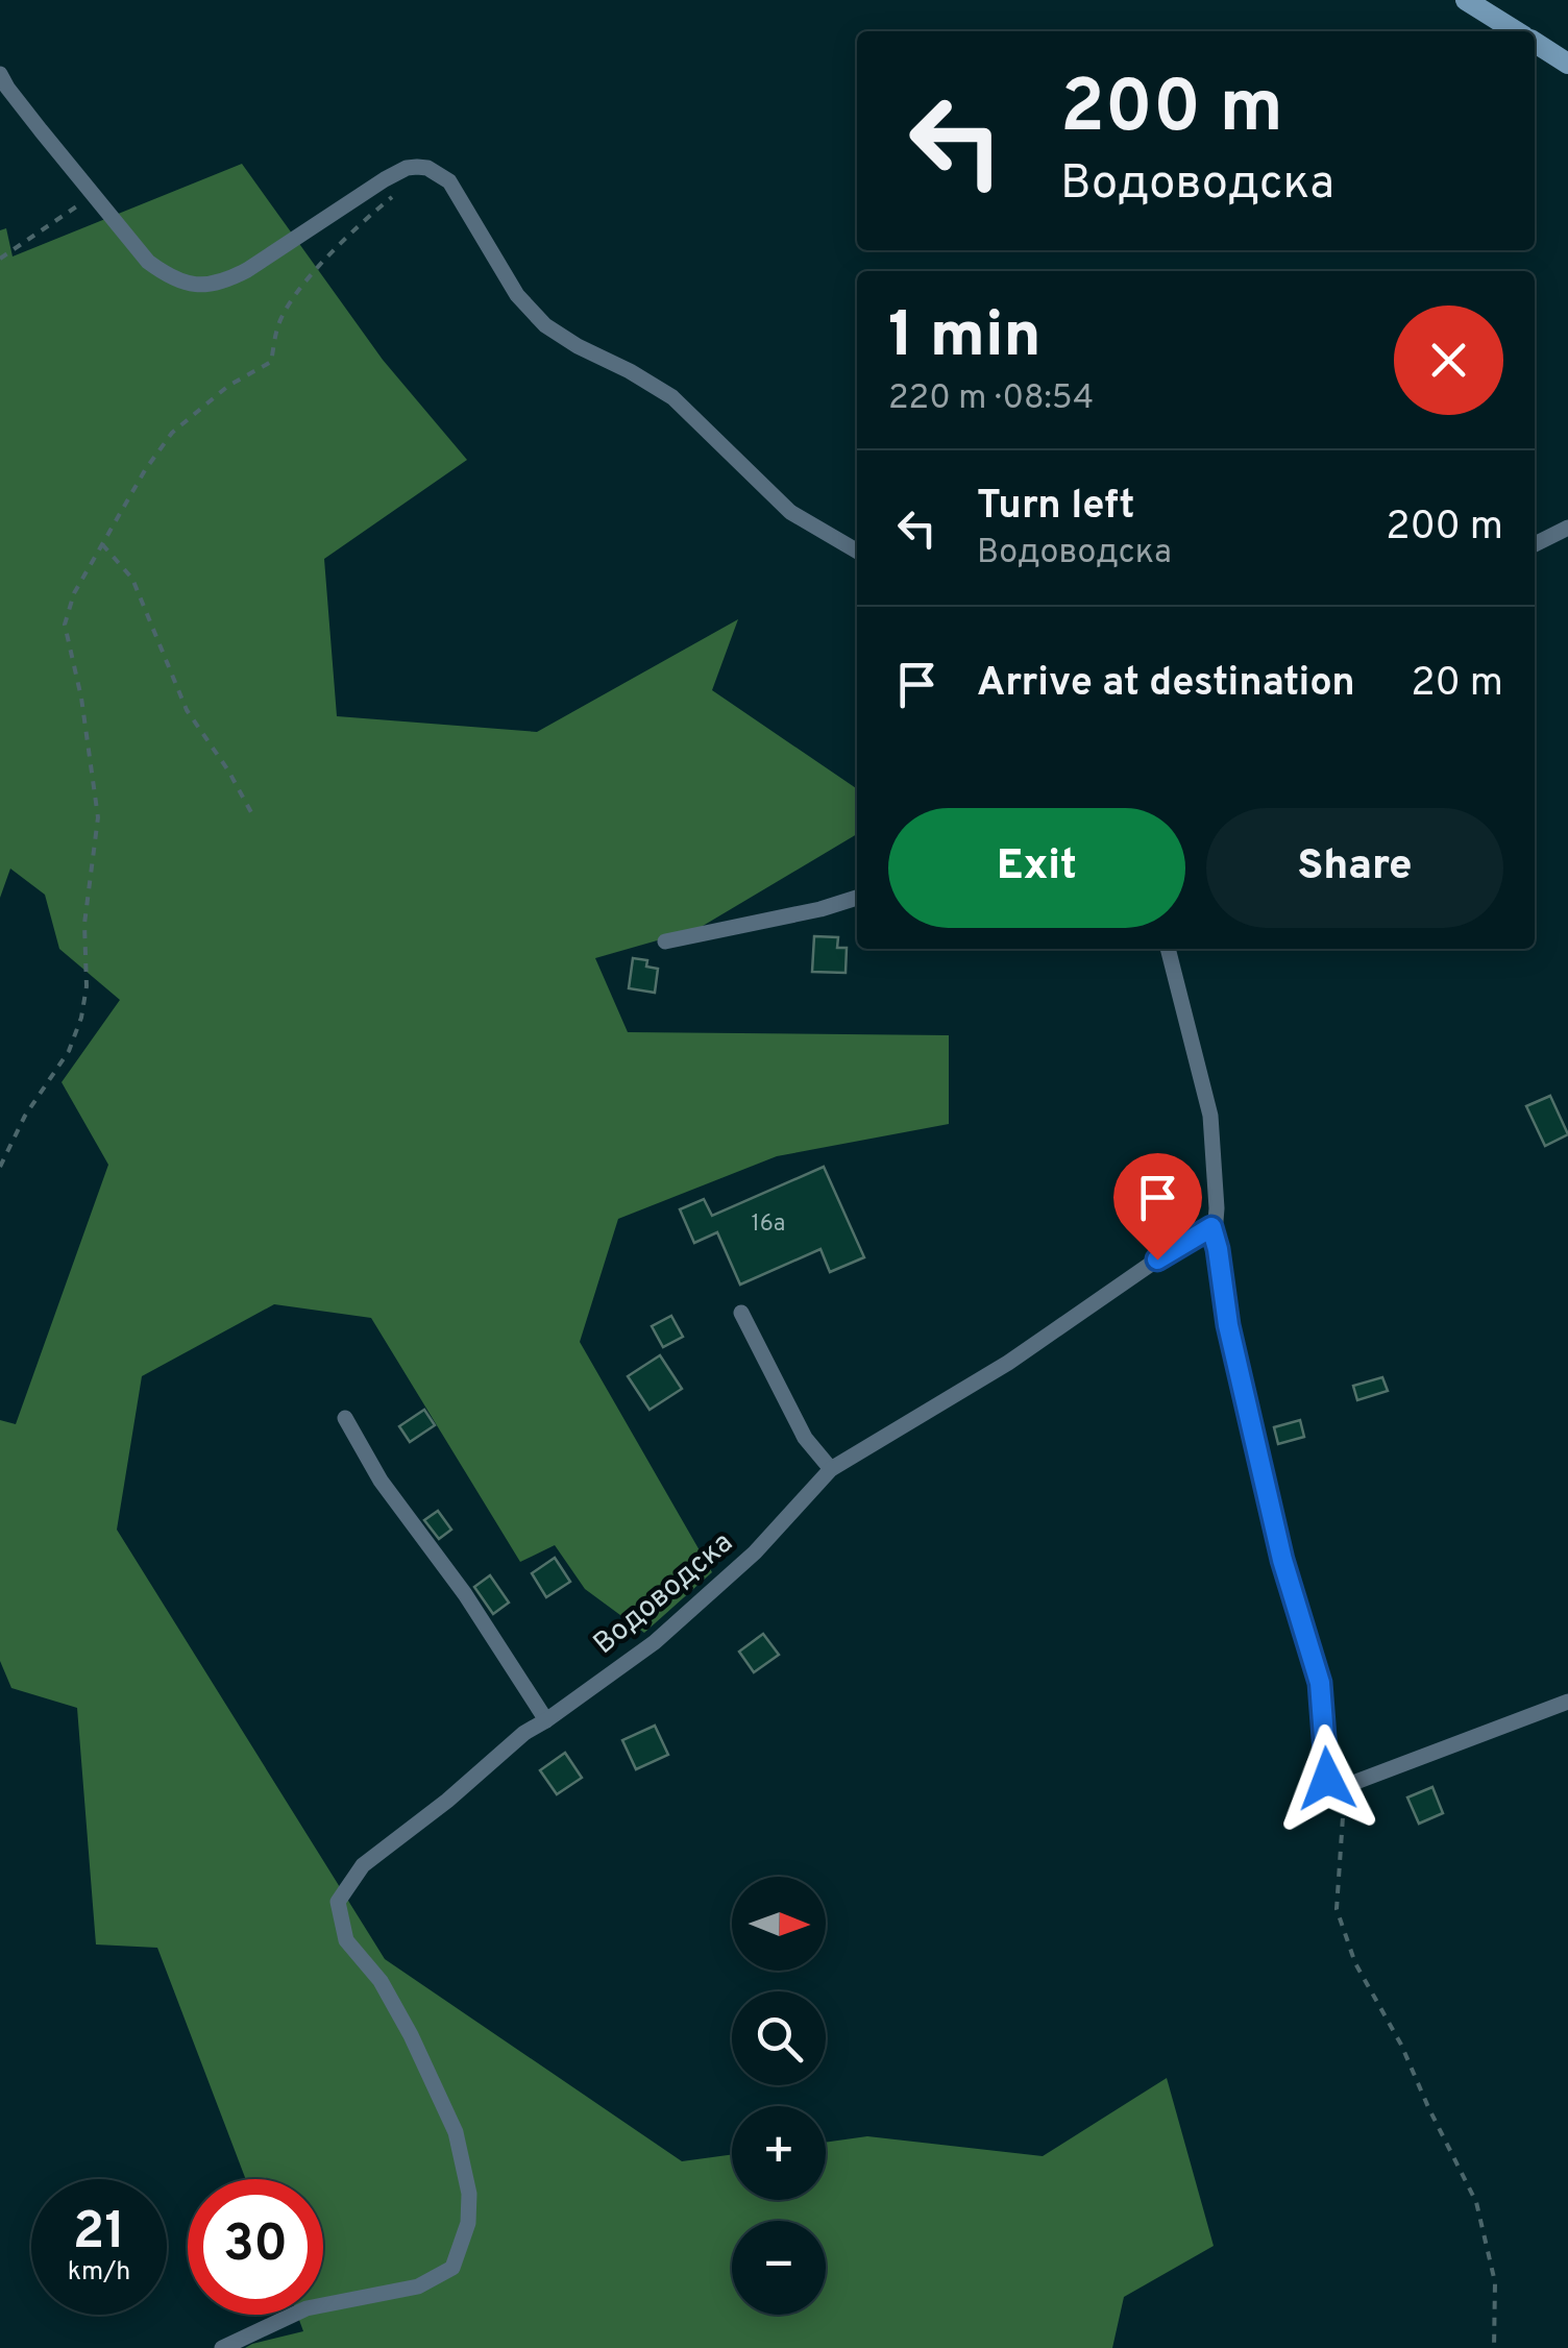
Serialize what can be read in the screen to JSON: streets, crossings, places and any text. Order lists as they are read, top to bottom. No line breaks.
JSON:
{"streets":{"street":["Водоводска"]},"house_numbers":["16a"],"north":"right","page":{"turn":["200 m","Водоводска"],"heading":["1 min","220 m · 08:54"],"list":[{"name":"Turn left","note":"Водоводска","value":"200 m"},{"name":"Arrive at destination","value":"20 m"}],"buttons":["Exit","Share"],"map_buttons":["+","−"],"speed":"21 km/h","limit":"30"}}
